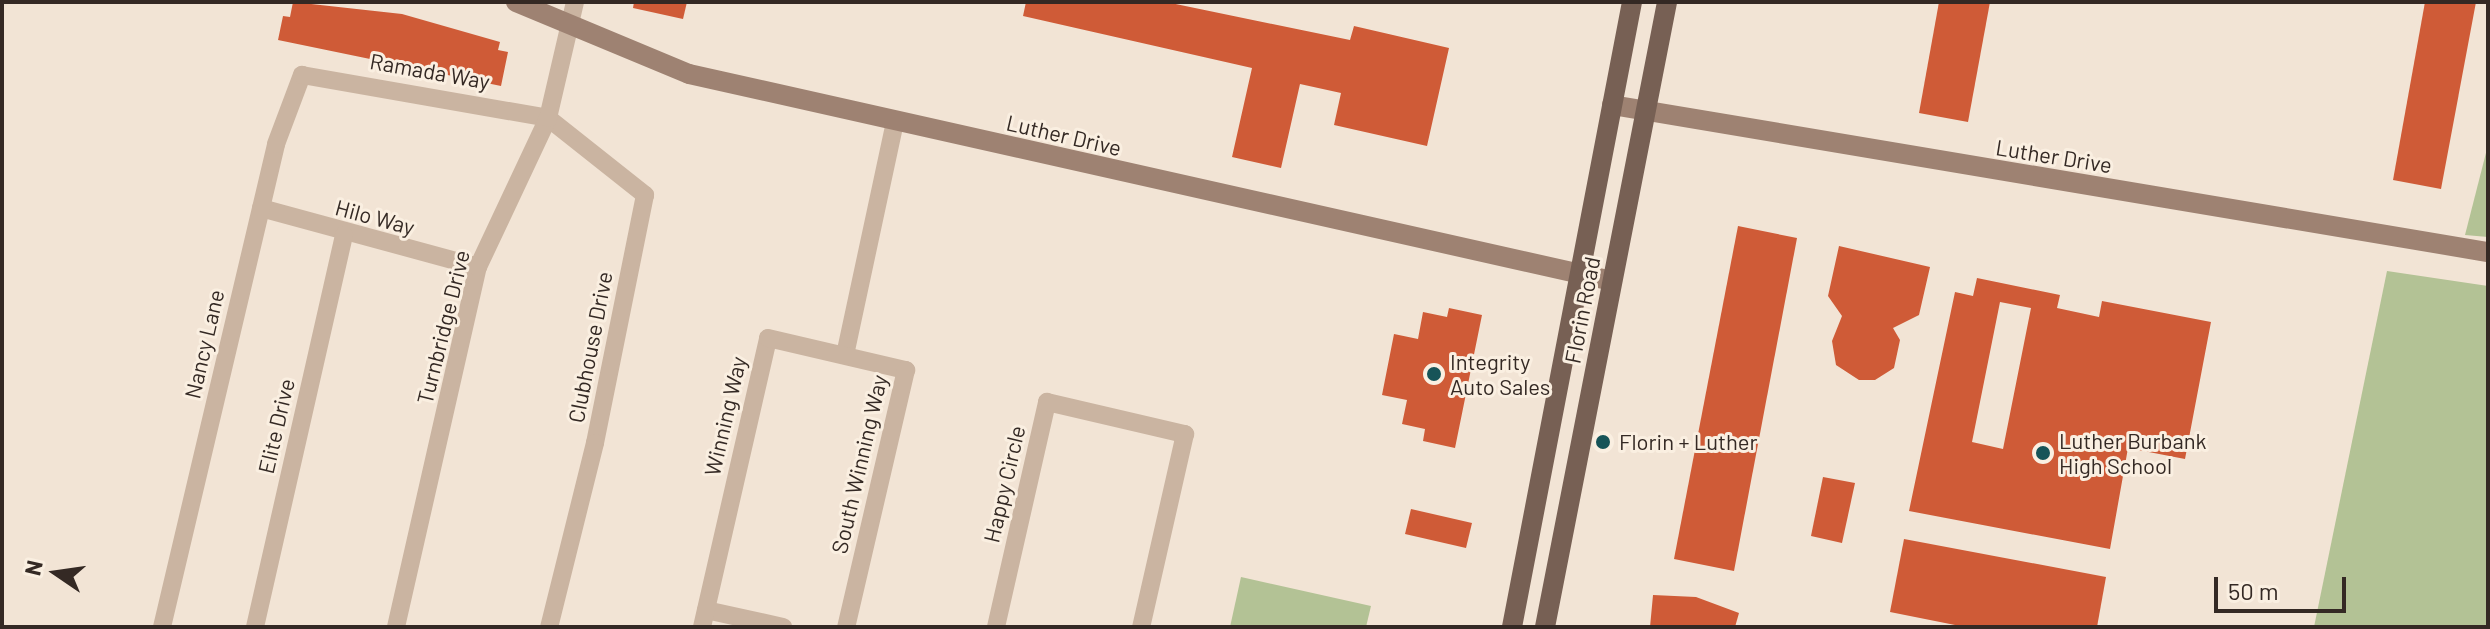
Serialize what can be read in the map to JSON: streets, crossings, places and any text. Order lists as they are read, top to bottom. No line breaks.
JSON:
{"streets":{"main road":["Florin Road"],"street":["Ramada Way","Luther Drive","Hilo Way","Turnbridge Drive","Nancy Lane","Clubhouse Drive","Winning Way","Elite Drive","South Winning Way","Happy Circle"]},"crossings":[["Ramada Way","Turnbridge Drive"],["Ramada Way","Nancy Lane"],["Ramada Way","Clubhouse Drive"],["Luther Drive","Florin Road"],["Luther Drive","Turnbridge Drive"],["Hilo Way","Turnbridge Drive"],["Hilo Way","Nancy Lane"],["Hilo Way","Elite Drive"],["Turnbridge Drive","Clubhouse Drive"],["Winning Way","South Winning Way"]],"places":["Integrity Auto Sales","Florin + Luther","Luther Burbank High School"],"scale_bar":"50 m","north":"left"}
